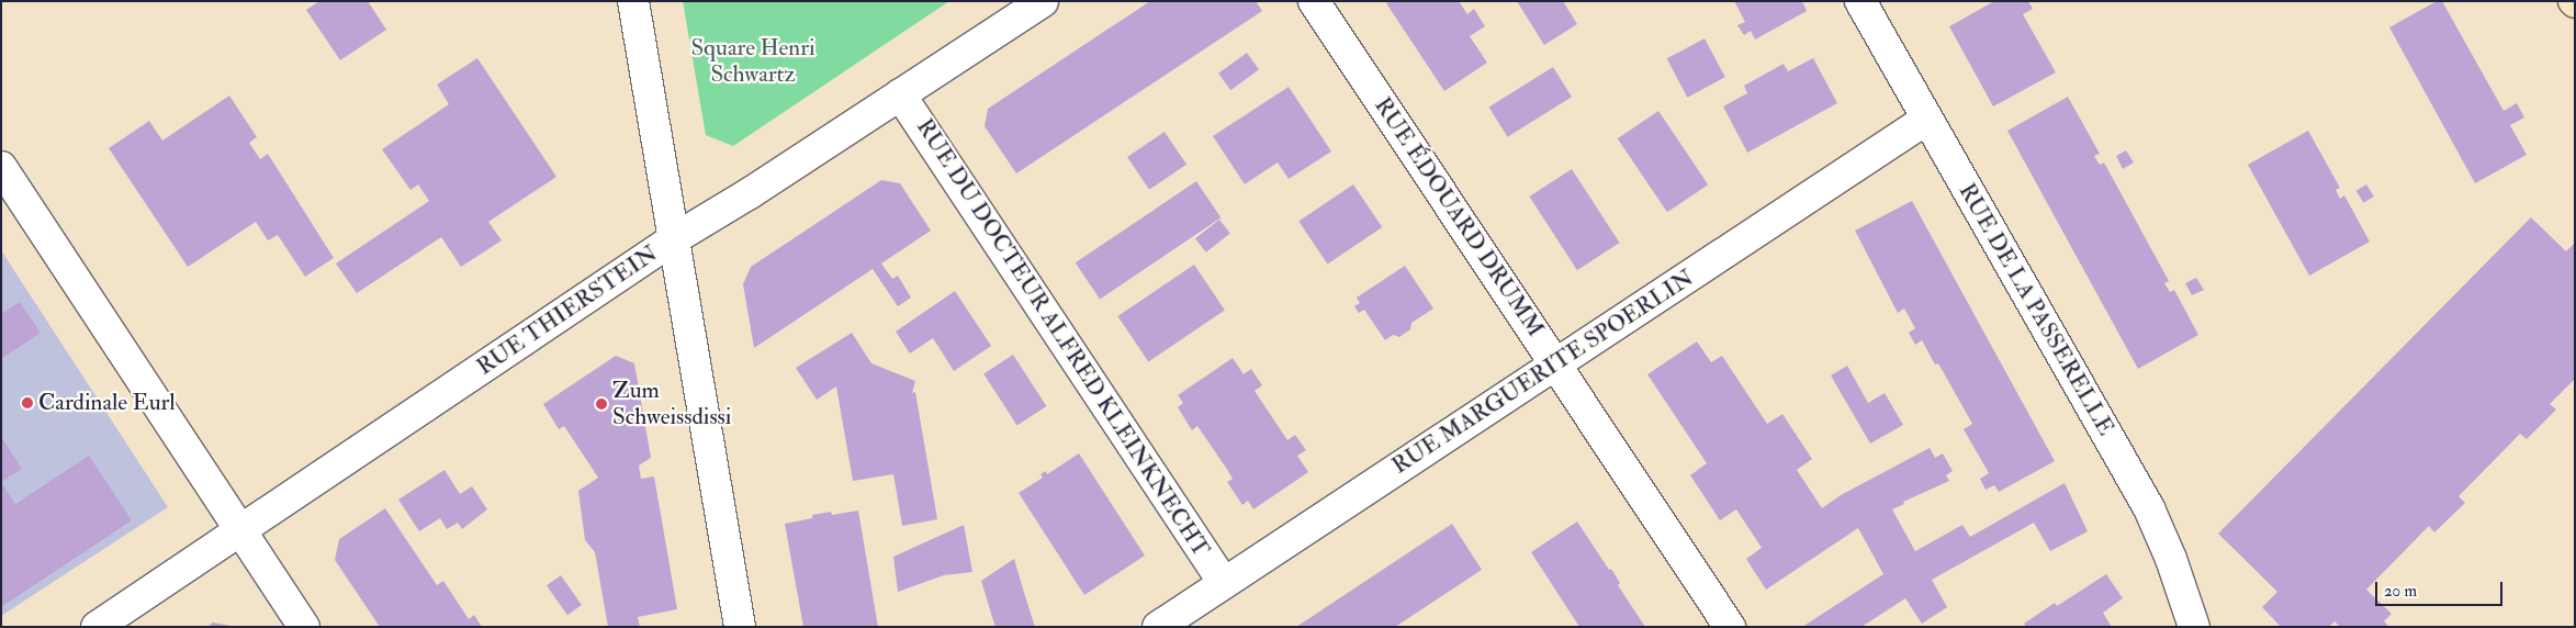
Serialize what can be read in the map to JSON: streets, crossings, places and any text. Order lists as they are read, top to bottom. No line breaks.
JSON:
{"streets":{"street":["RUE ÉDOUARD DRUMM","RUE DE LA PASSERELLE","RUE THIERSTEIN","RUE DU DOCTEUR ALFRED KLEINKNECHT","RUE MARGUERITE SPOERLIN"]},"crossings":[["RUE ÉDOUARD DRUMM","RUE MARGUERITE SPOERLIN"],["RUE DE LA PASSERELLE","RUE MARGUERITE SPOERLIN"],["RUE THIERSTEIN","RUE DU DOCTEUR ALFRED KLEINKNECHT"],["RUE DU DOCTEUR ALFRED KLEINKNECHT","RUE MARGUERITE SPOERLIN"]],"parks":["Square Henri Schwartz"],"places":["Cardinale Eurl","Zum Schweissdissi"],"scale_bar":"20 m"}
